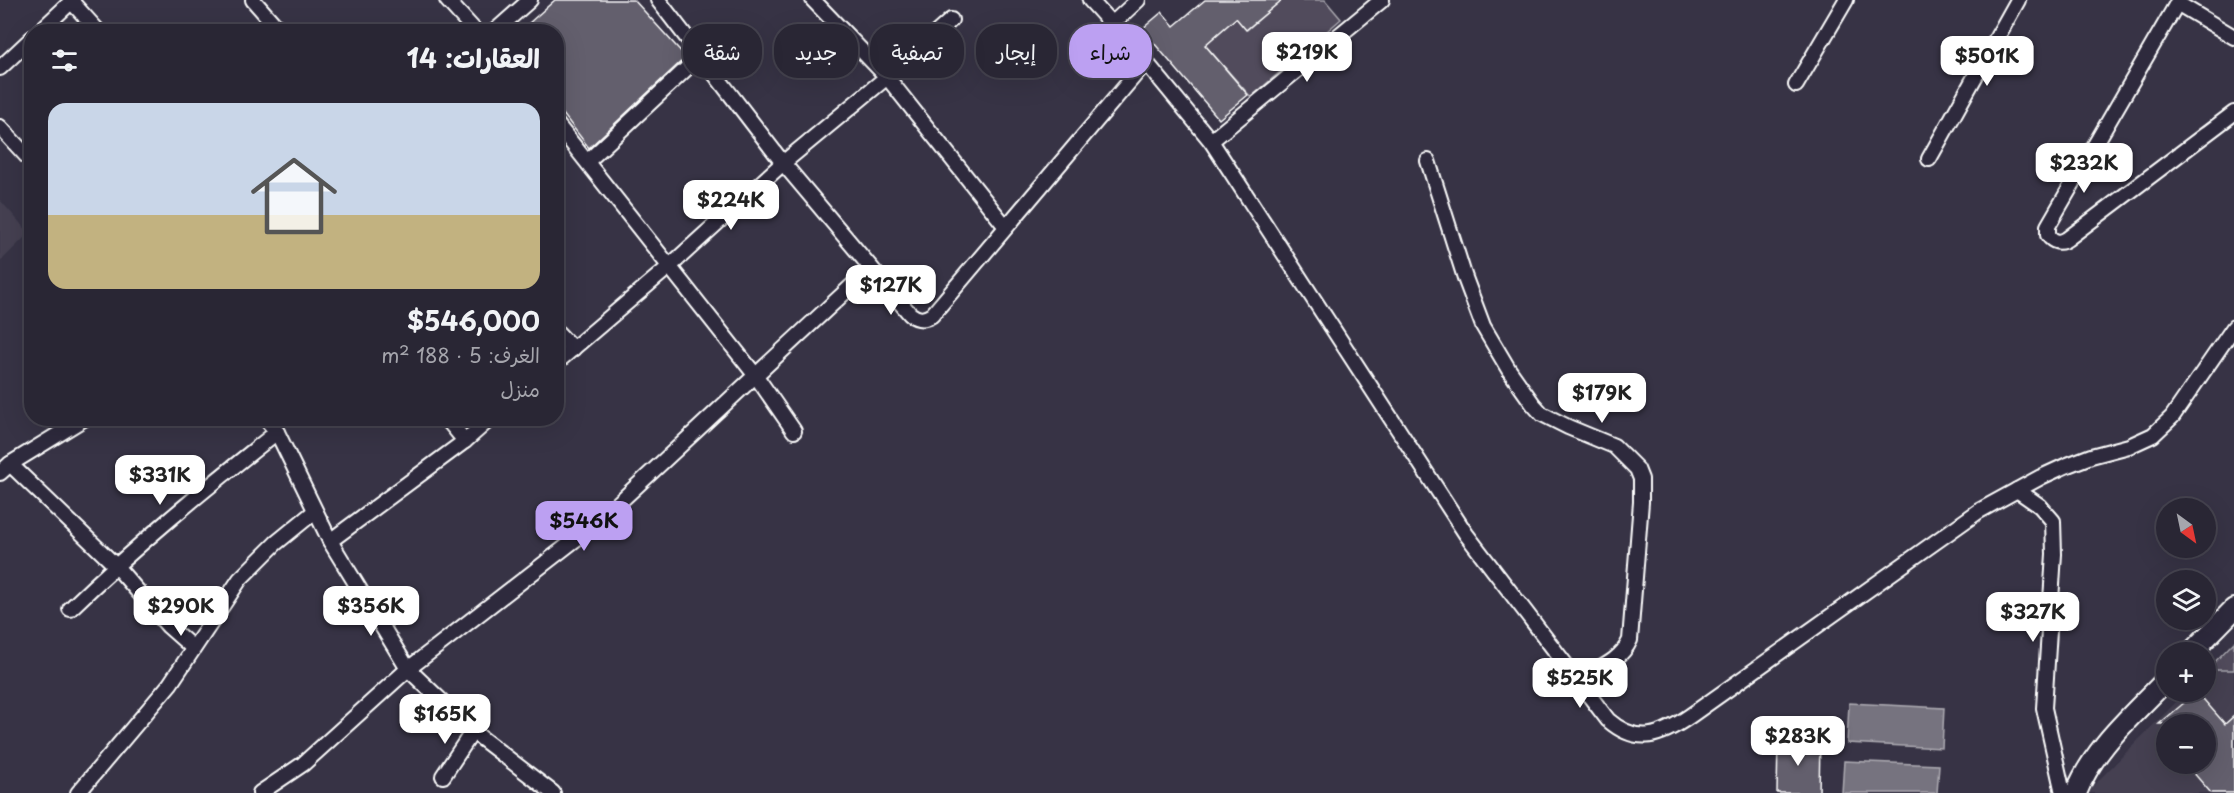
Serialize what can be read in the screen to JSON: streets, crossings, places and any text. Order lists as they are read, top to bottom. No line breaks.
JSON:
{"north":"bottom right","page":{"chip":["شراء","إيجار","تصفية","جديد","شقة"],"heading":"العقارات: 14","price":["$219K","$501K","$232K","$224K","$127K","$179K","$331K","$546K","$290K","$356K","$327K","$525K","$165K","$283K"],"list":[{"name":"$546,000","note":"الغرف: 5 · 188 m² · منزل"}],"map_buttons":["+","−"]}}
